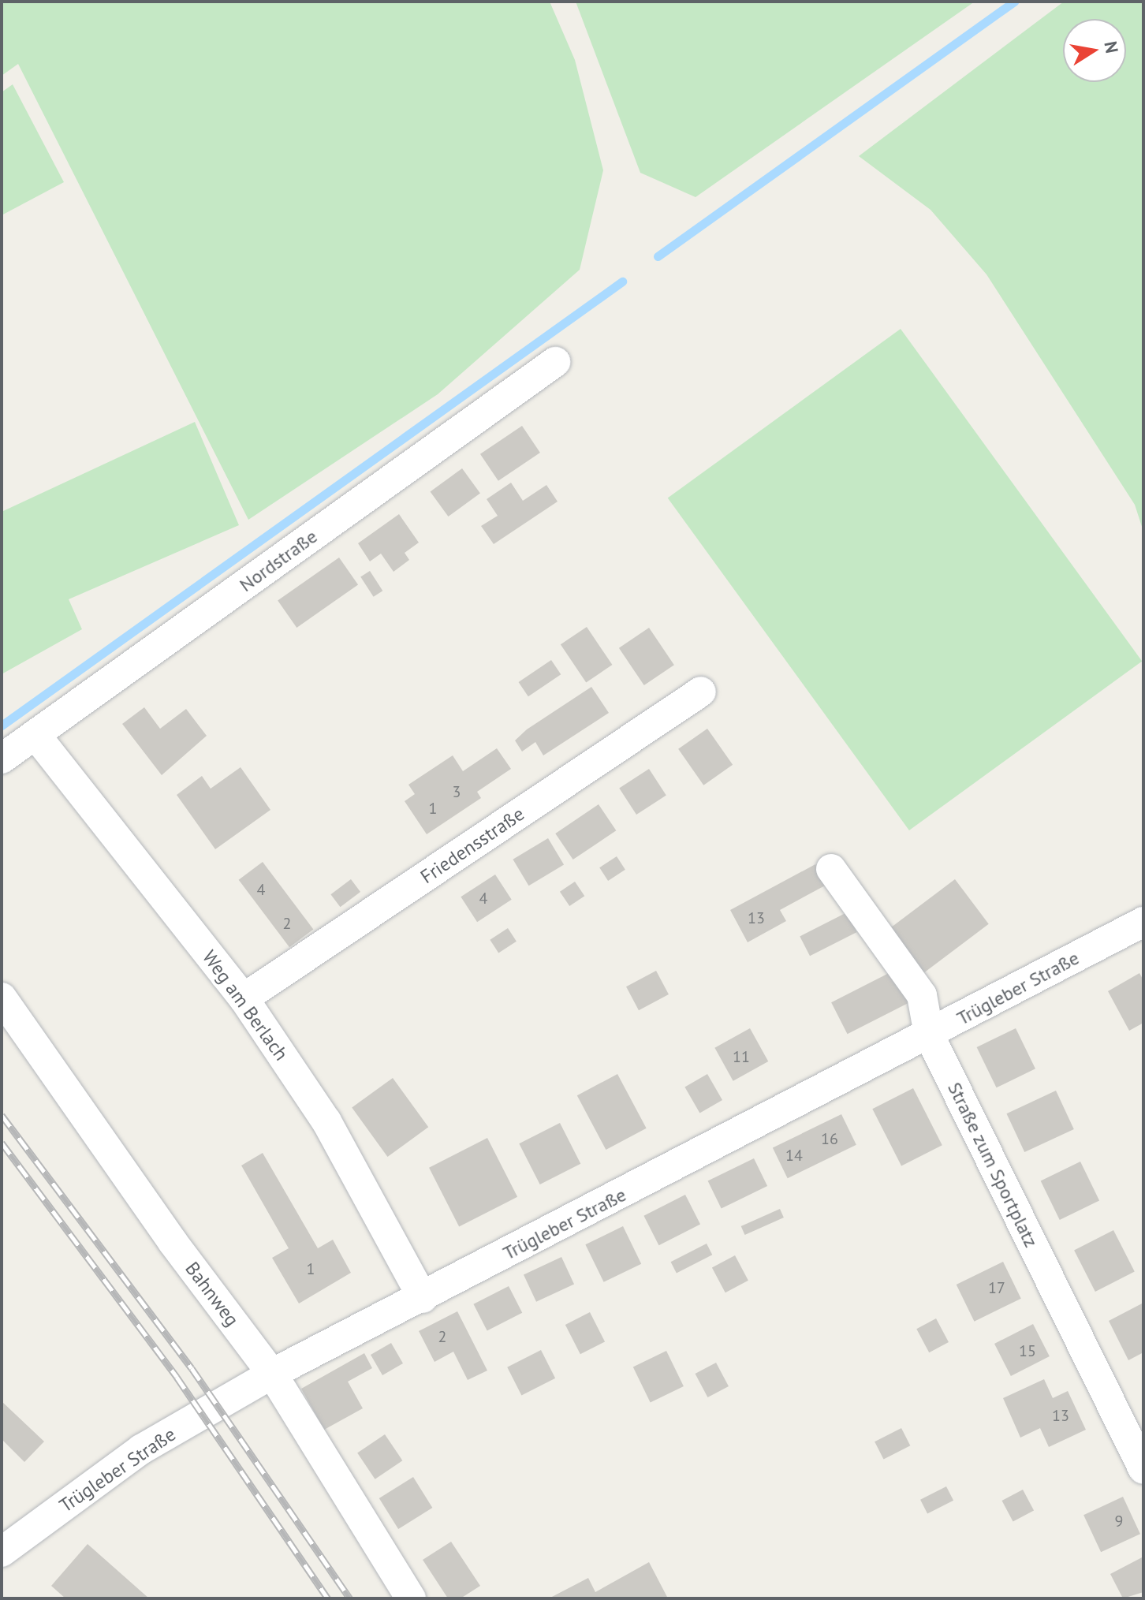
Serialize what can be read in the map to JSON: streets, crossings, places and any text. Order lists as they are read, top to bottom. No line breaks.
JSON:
{"streets":{"street":["Nordstraße","Friedensstraße","Trügleber Straße","Weg am Berlach","Straße zum Sportplatz","Bahnweg"]},"crossings":[["Nordstraße","Weg am Berlach"],["Friedensstraße","Weg am Berlach"],["Trügleber Straße","Weg am Berlach"],["Trügleber Straße","Straße zum Sportplatz"],["Trügleber Straße","Bahnweg"]],"house_numbers":["3","1","4","4","13","2","11","16","14","1","17","2","15","13","9"],"north":"right"}
